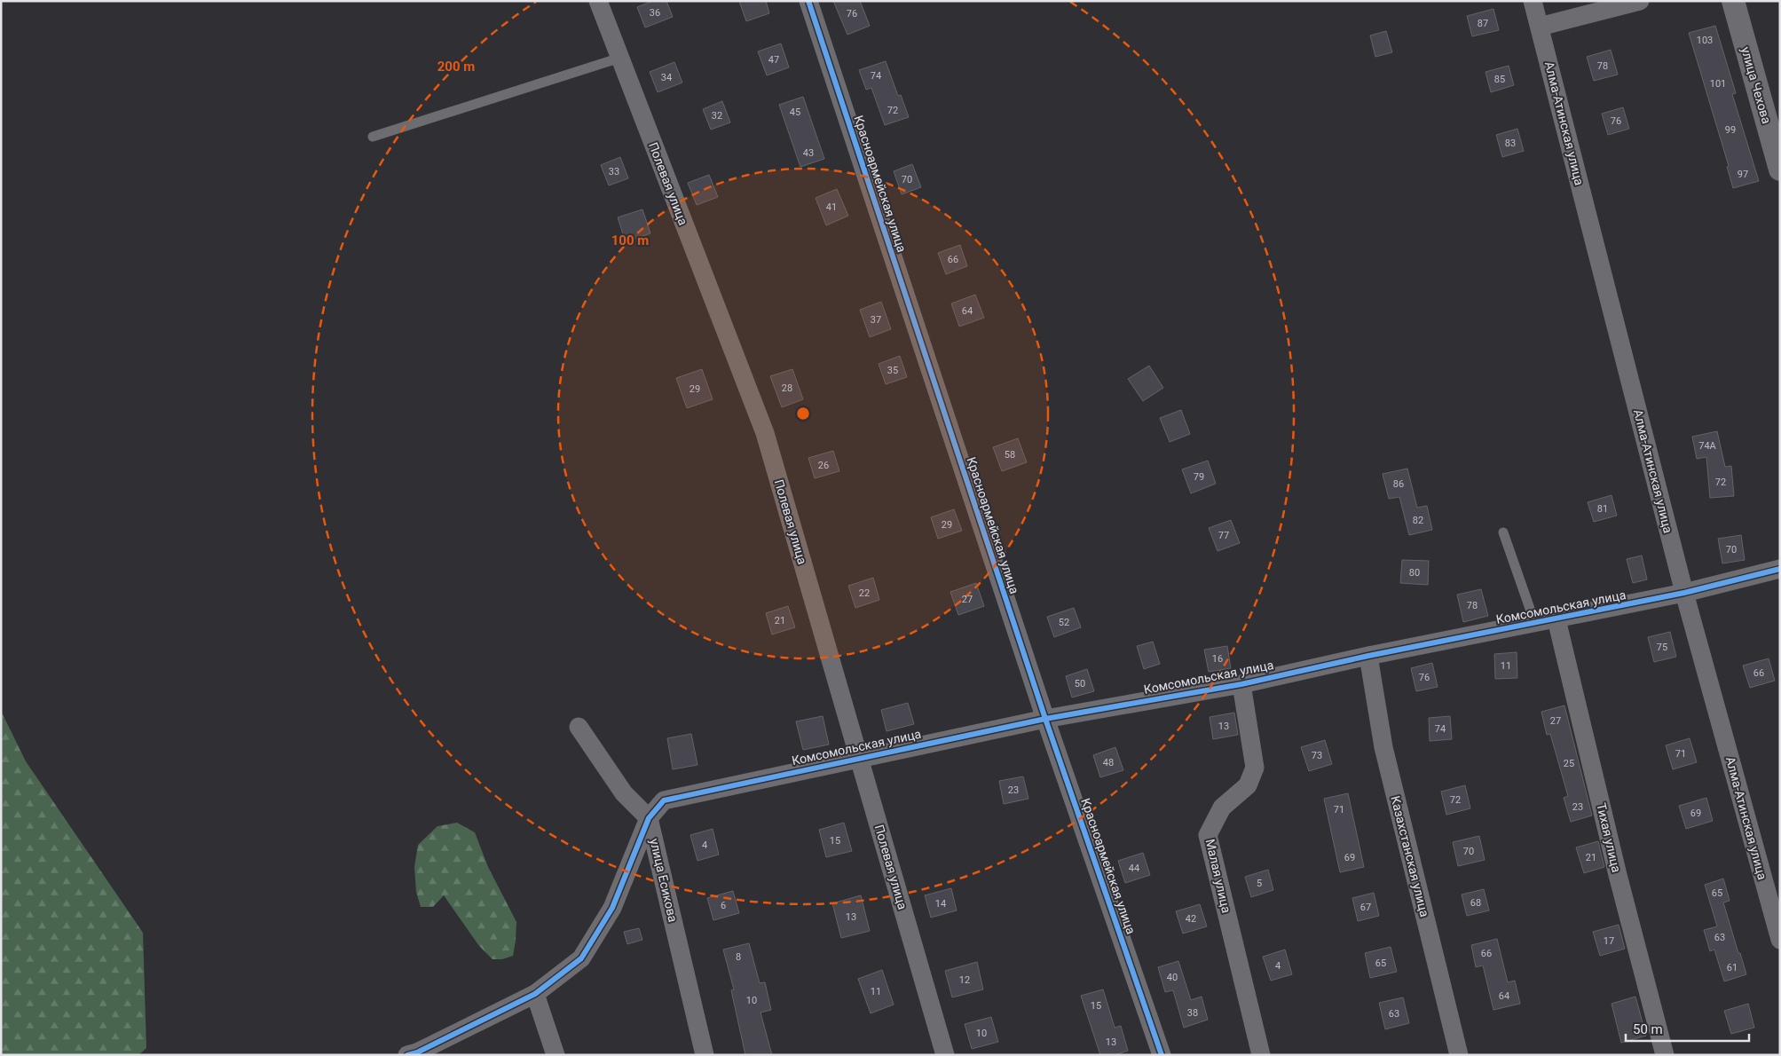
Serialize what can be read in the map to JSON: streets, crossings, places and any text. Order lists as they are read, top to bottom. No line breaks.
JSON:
{"streets":{"street":["улица Чехова","Алма-Атинская улица","Полевая улица","Красноармейская улица","Комсомольская улица","Тихая улица","Казахстанская улица","Малая улица","улица Есикова"]},"crossings":[["Алма-Атинская улица","Комсомольская улица"],["Полевая улица","Комсомольская улица"],["Красноармейская улица","Комсомольская улица"],["Комсомольская улица","Тихая улица"],["Комсомольская улица","Казахстанская улица"],["Комсомольская улица","Малая улица"],["Комсомольская улица","улица Есикова"]],"house_numbers":["36","76","87","103","47","78","74","34","85","101","72","45","32","76","99","83","43","33","97","70","41","66","64","37","35","28","29","74А","58","26","79","72","86","81","82","29","77","70","80","22","27","78","21","52","75","16","11","66","76","50","27","13","74","71","73","48","25","23","72","23","71","69","15","4","70","69","21","44","5","65","68","14","6","67","13","42","63","17","66","8","65","4","61","40","12","11","64","10","15","38","63","10","13"],"scale_bar":"50 m","rings":["200 m","100 m"]}
